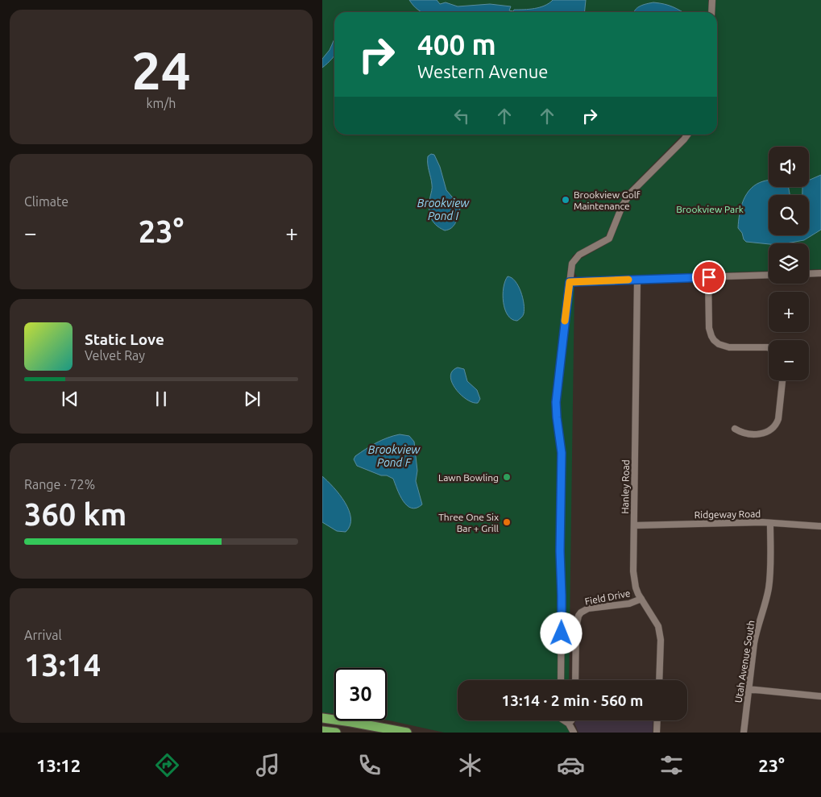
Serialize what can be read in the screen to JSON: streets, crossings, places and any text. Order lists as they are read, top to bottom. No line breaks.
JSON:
{"streets":{"street":["Hanley Road","Ridgeway Road","Field Drive","Utah Avenue South"]},"crossings":[["Hanley Road","Ridgeway Road"],["Hanley Road","Field Drive"],["Ridgeway Road","Utah Avenue South"]],"water":["Brookview Pond I","Brookview Pond F"],"parks":["Brookview Park"],"places":["Brookview Golf Maintenance","Lawn Bowling","Three One Six Bar + Grill"],"page":{"tile":[["24","km/h"],"Climate",["Range · 72%","360 km"],["Arrival","13:14"]],"turn":["400 m","Western Avenue"],"map_buttons":["+","−"],"heat":["−","23°","+"],"song":["Static Love","Velvet Ray"],"limit":"30","trip":"13:14 · 2 min · 560 m","tabs":["13:12","23°"]}}
